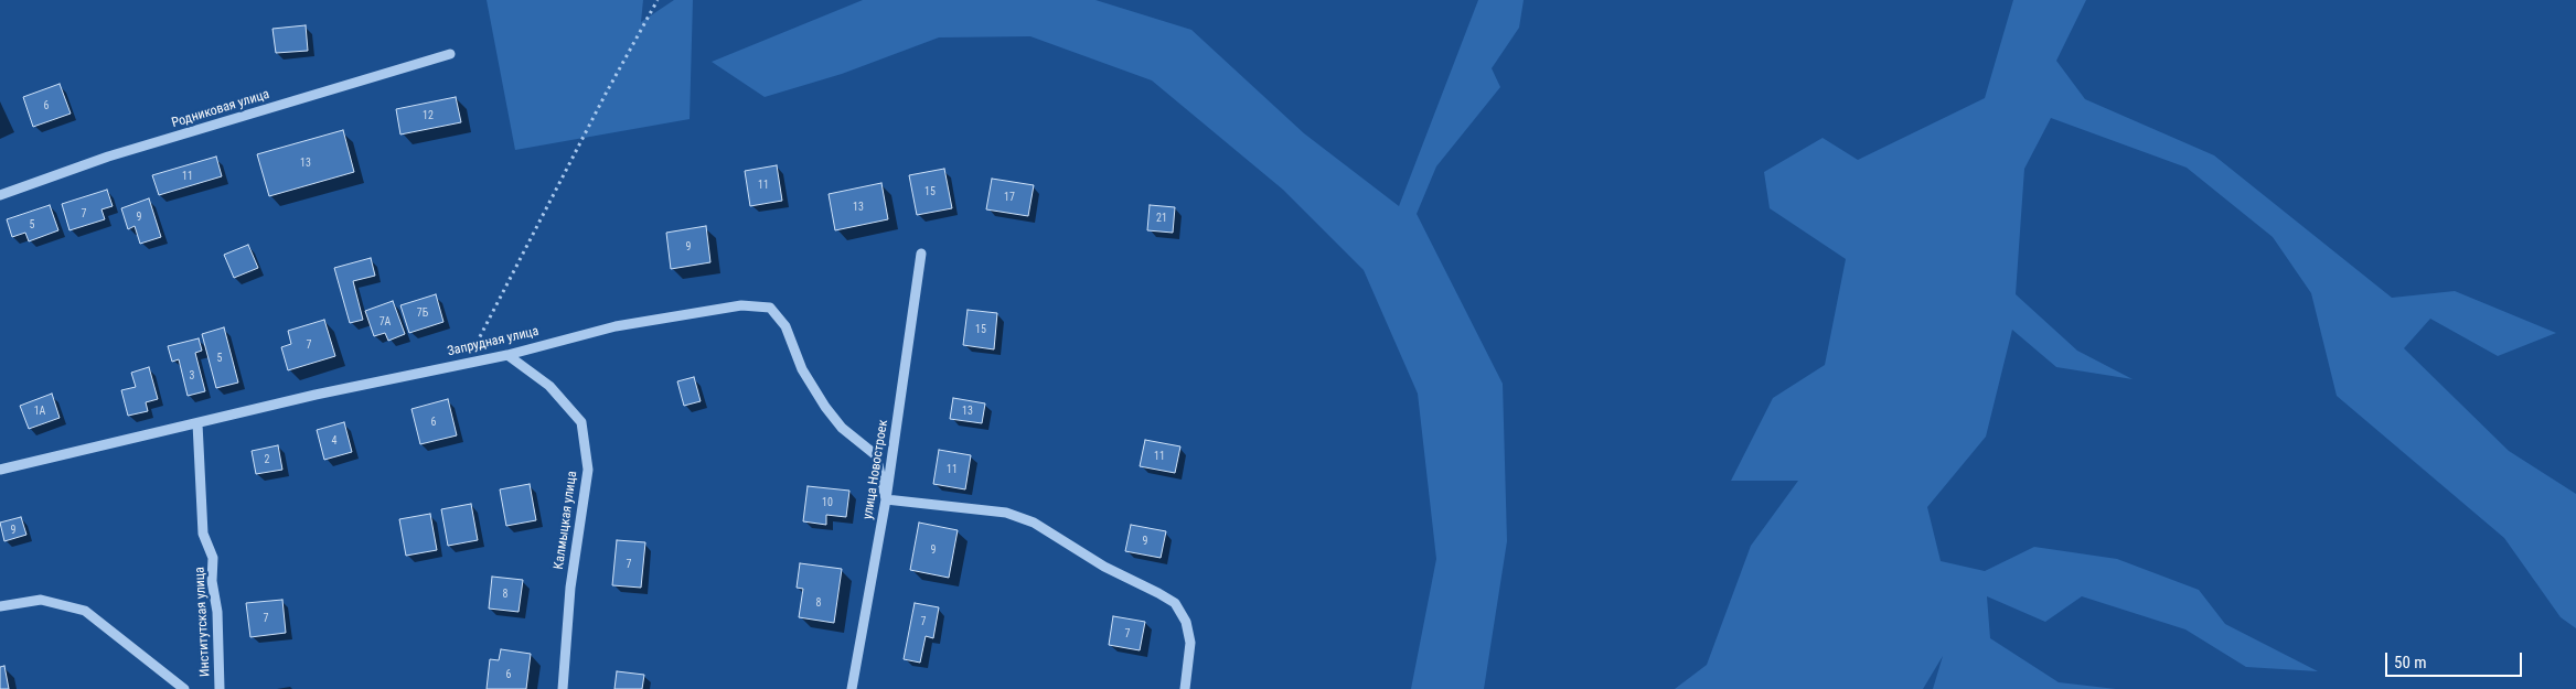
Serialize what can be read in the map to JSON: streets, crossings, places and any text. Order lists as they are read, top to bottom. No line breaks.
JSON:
{"streets":{"street":["Родниковая улица","Запрудная улица","улица Новостроек","Калмыцкая улица","Институтская улица"]},"crossings":[["Запрудная улица","улица Новостроек"],["Запрудная улица","Калмыцкая улица"],["Запрудная улица","Институтская улица"]],"house_numbers":["6","12","13","11","11","15","17","13","7","9","21","5","9","7Б","7А","15","7","5","3","1А","13","6","4","11","2","11","10","9","9","9","7","8","8","7","7","7","6"],"scale_bar":"50 m"}
